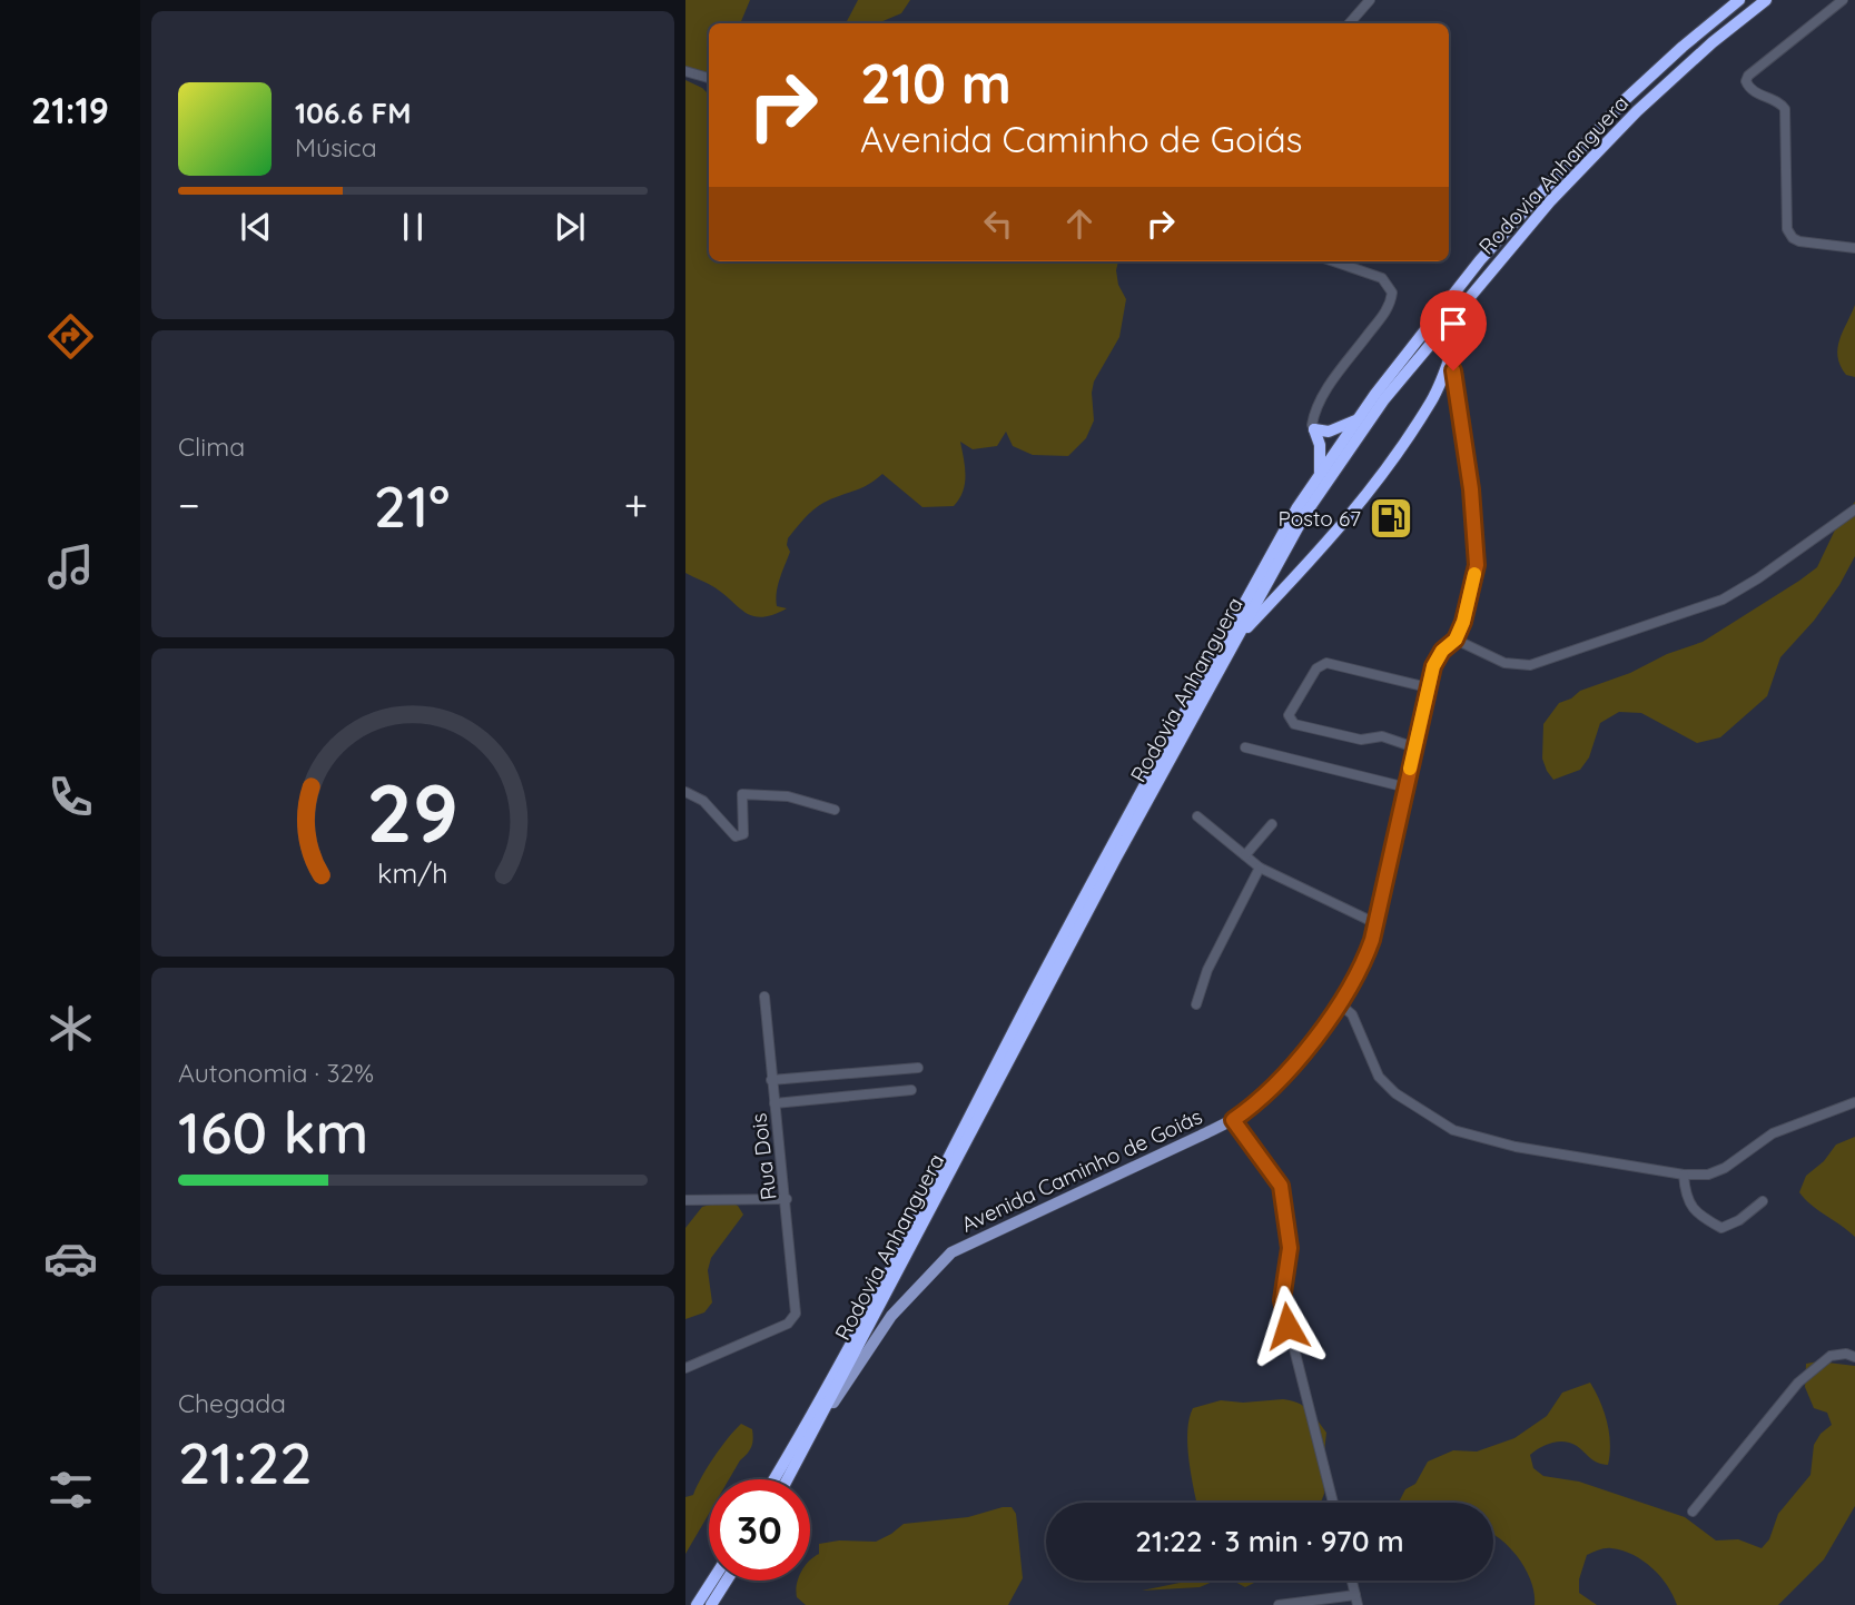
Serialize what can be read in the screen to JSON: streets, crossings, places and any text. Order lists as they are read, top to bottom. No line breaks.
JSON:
{"streets":{"highway":["Rodovia Anhanguera"],"main road":["Avenida Caminho de Goiás"],"street":["Rua Dois"]},"crossings":[["Rodovia Anhanguera","Avenida Caminho de Goiás"]],"places":{"fuel station":["Posto 67"]},"page":{"tabs":"21:19","turn":["210 m","Avenida Caminho de Goiás"],"song":["106.6 FM","Música"],"tile":["Clima",["Autonomia · 32%","160 km"],["Chegada","21:22"]],"heat":["−","21°","+"],"limit":"30","trip":"21:22 · 3 min · 970 m","gauge":["29","km/h"]}}
